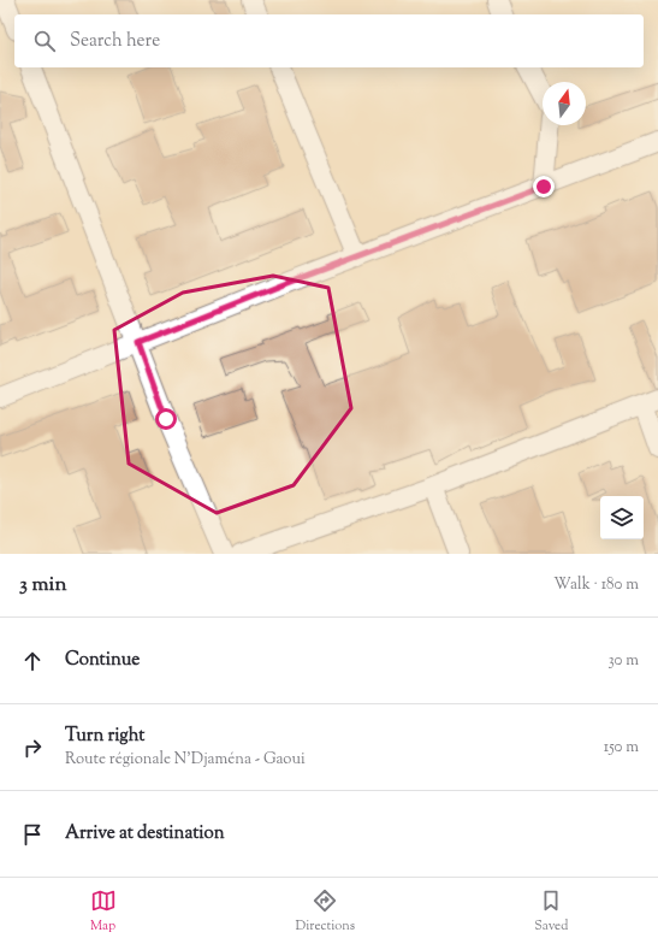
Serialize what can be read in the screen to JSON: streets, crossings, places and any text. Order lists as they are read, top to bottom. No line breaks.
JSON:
{"north":"top","page":{"search":"Search here","heading":["3 min","Walk · 180 m"],"list":[["Continue","30 m"],["Turn right","Route régionale N'Djaména - Gaoui","150 m"],"Arrive at destination"],"nav":["Map","Directions","Saved"]}}
